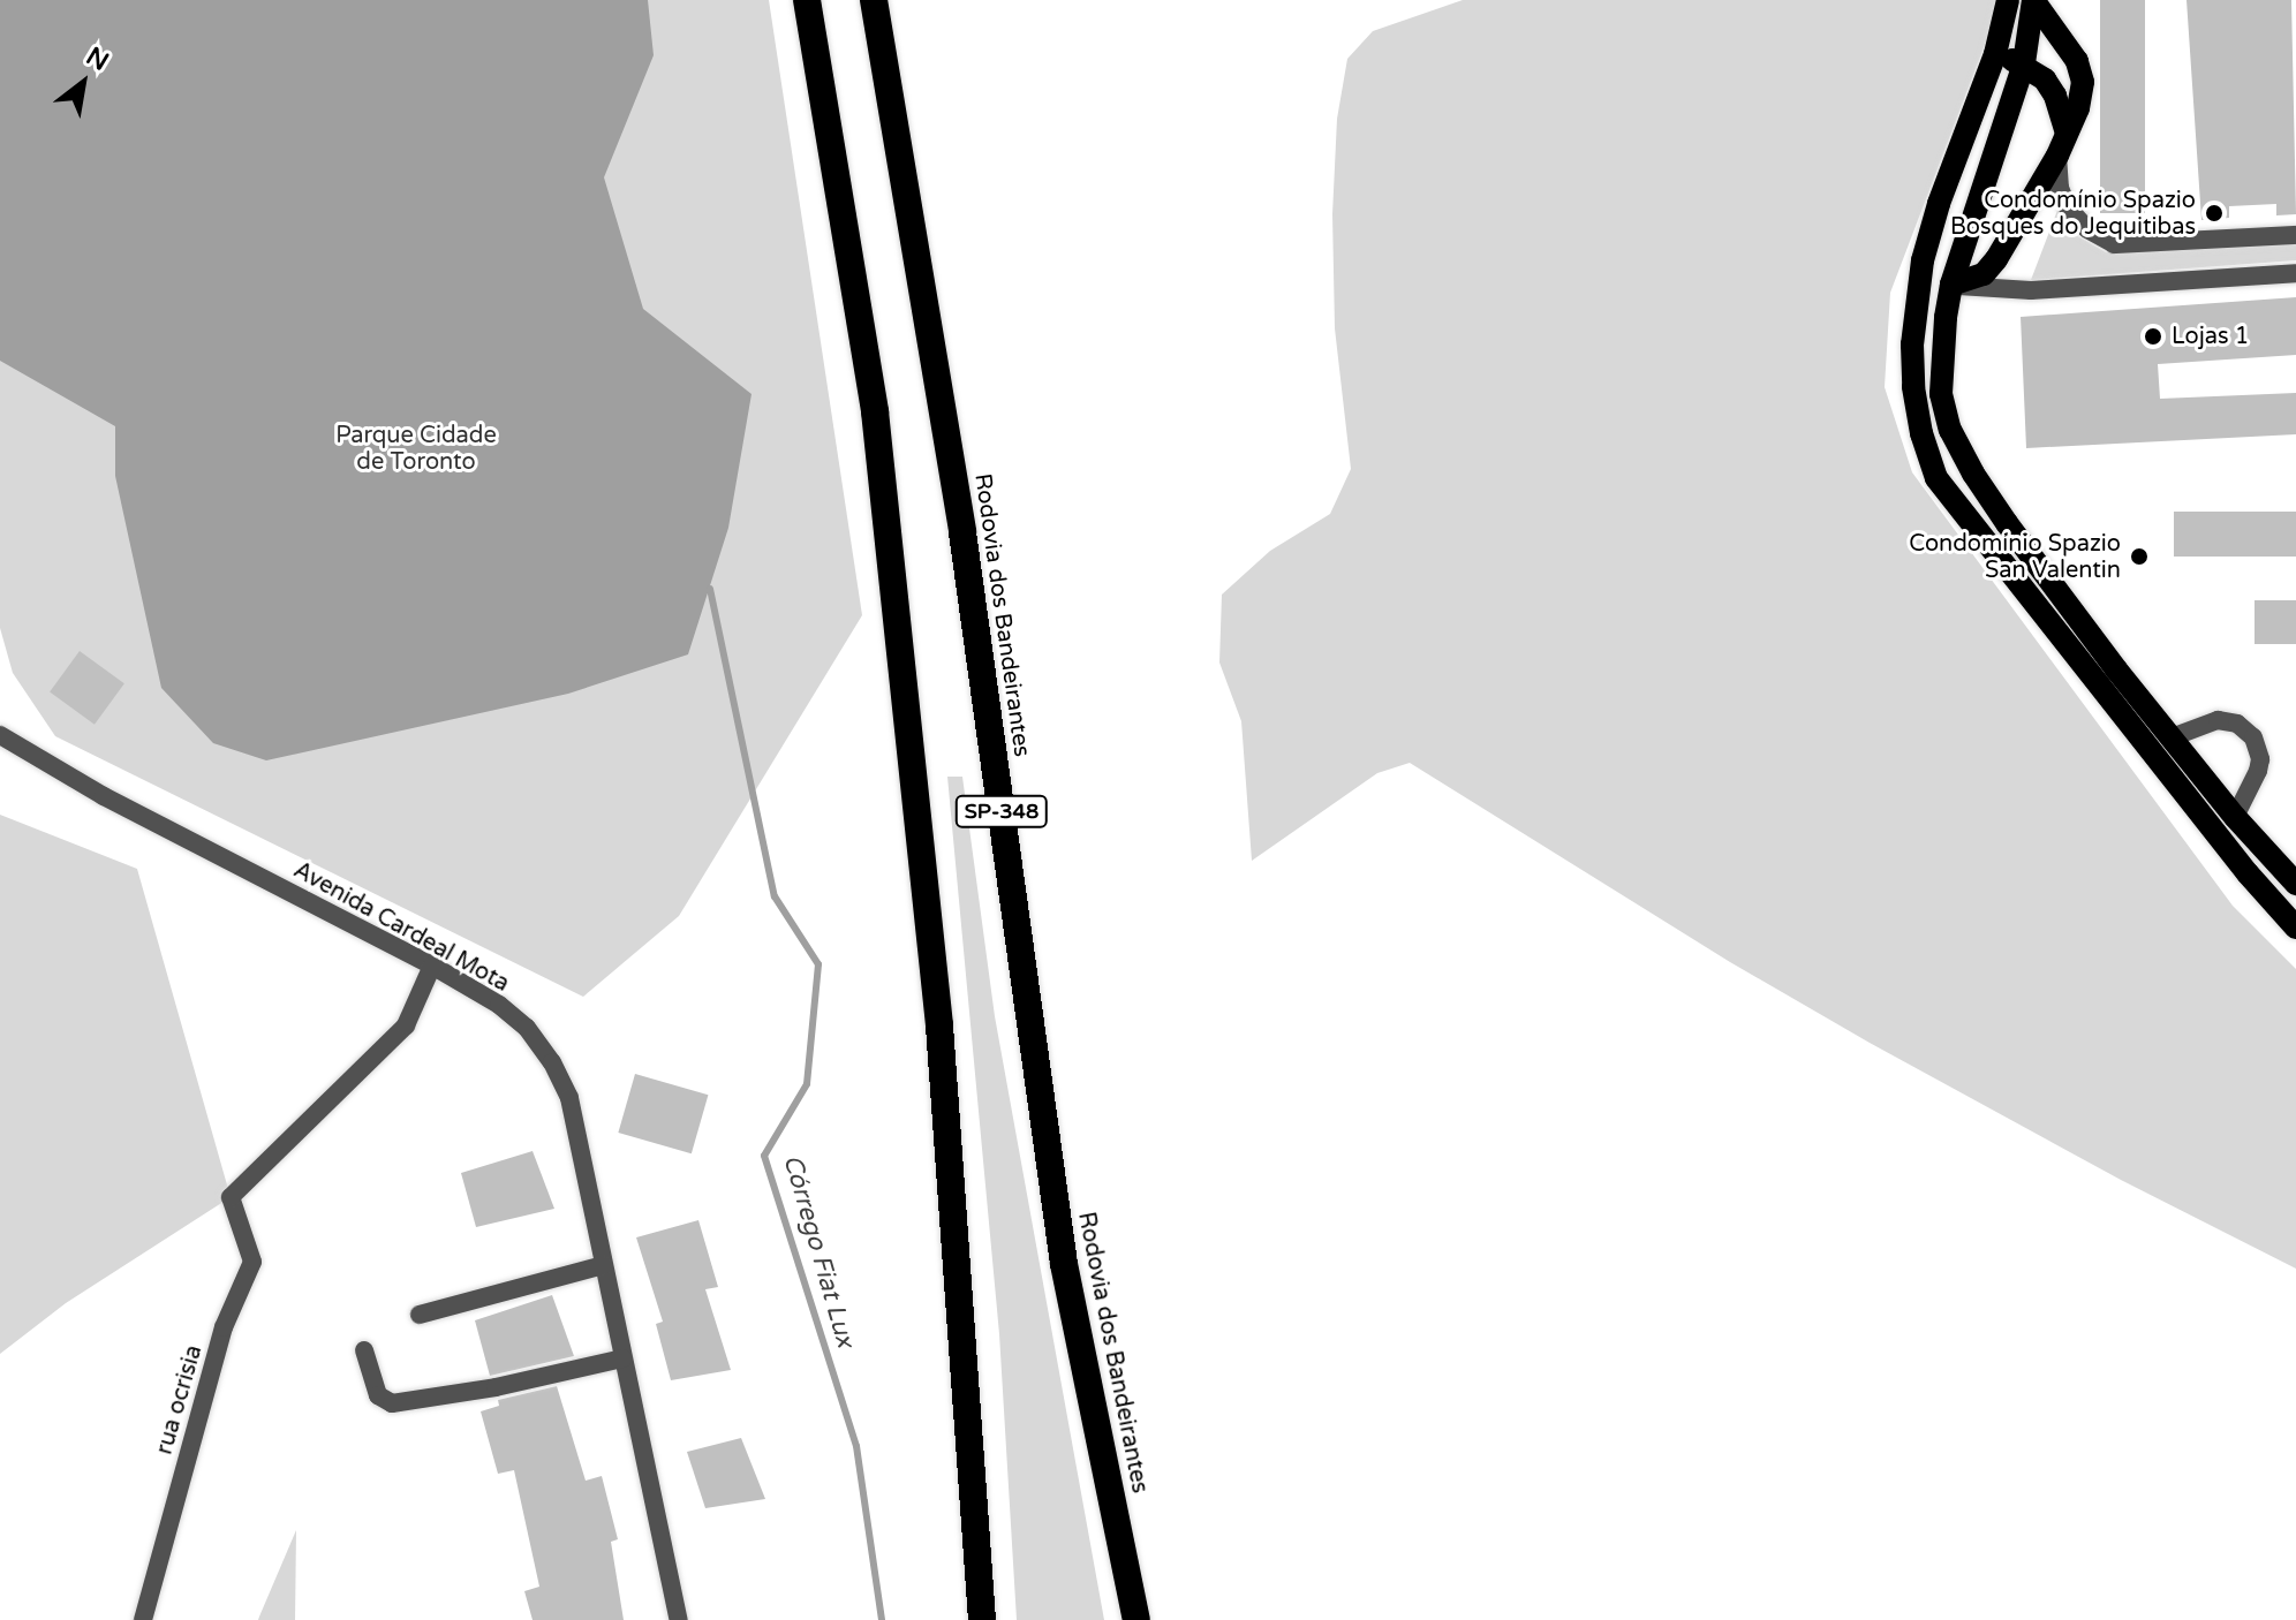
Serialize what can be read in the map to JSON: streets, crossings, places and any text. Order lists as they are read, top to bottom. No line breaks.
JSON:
{"streets":{"highway":["Rodovia dos Bandeirantes","SP-348"],"street":["Avenida Cardeal Mota","rua ocrisia"]},"crossings":[["Avenida Cardeal Mota","rua ocrisia"]],"water":["Córrego Fiat Lux"],"parks":["Parque Cidade de Toronto"],"places":["Condomínio Spazio Bosques do Jequitibas","Lojas 1","Condomínio Spazio San Valentin"],"north":"top right"}
